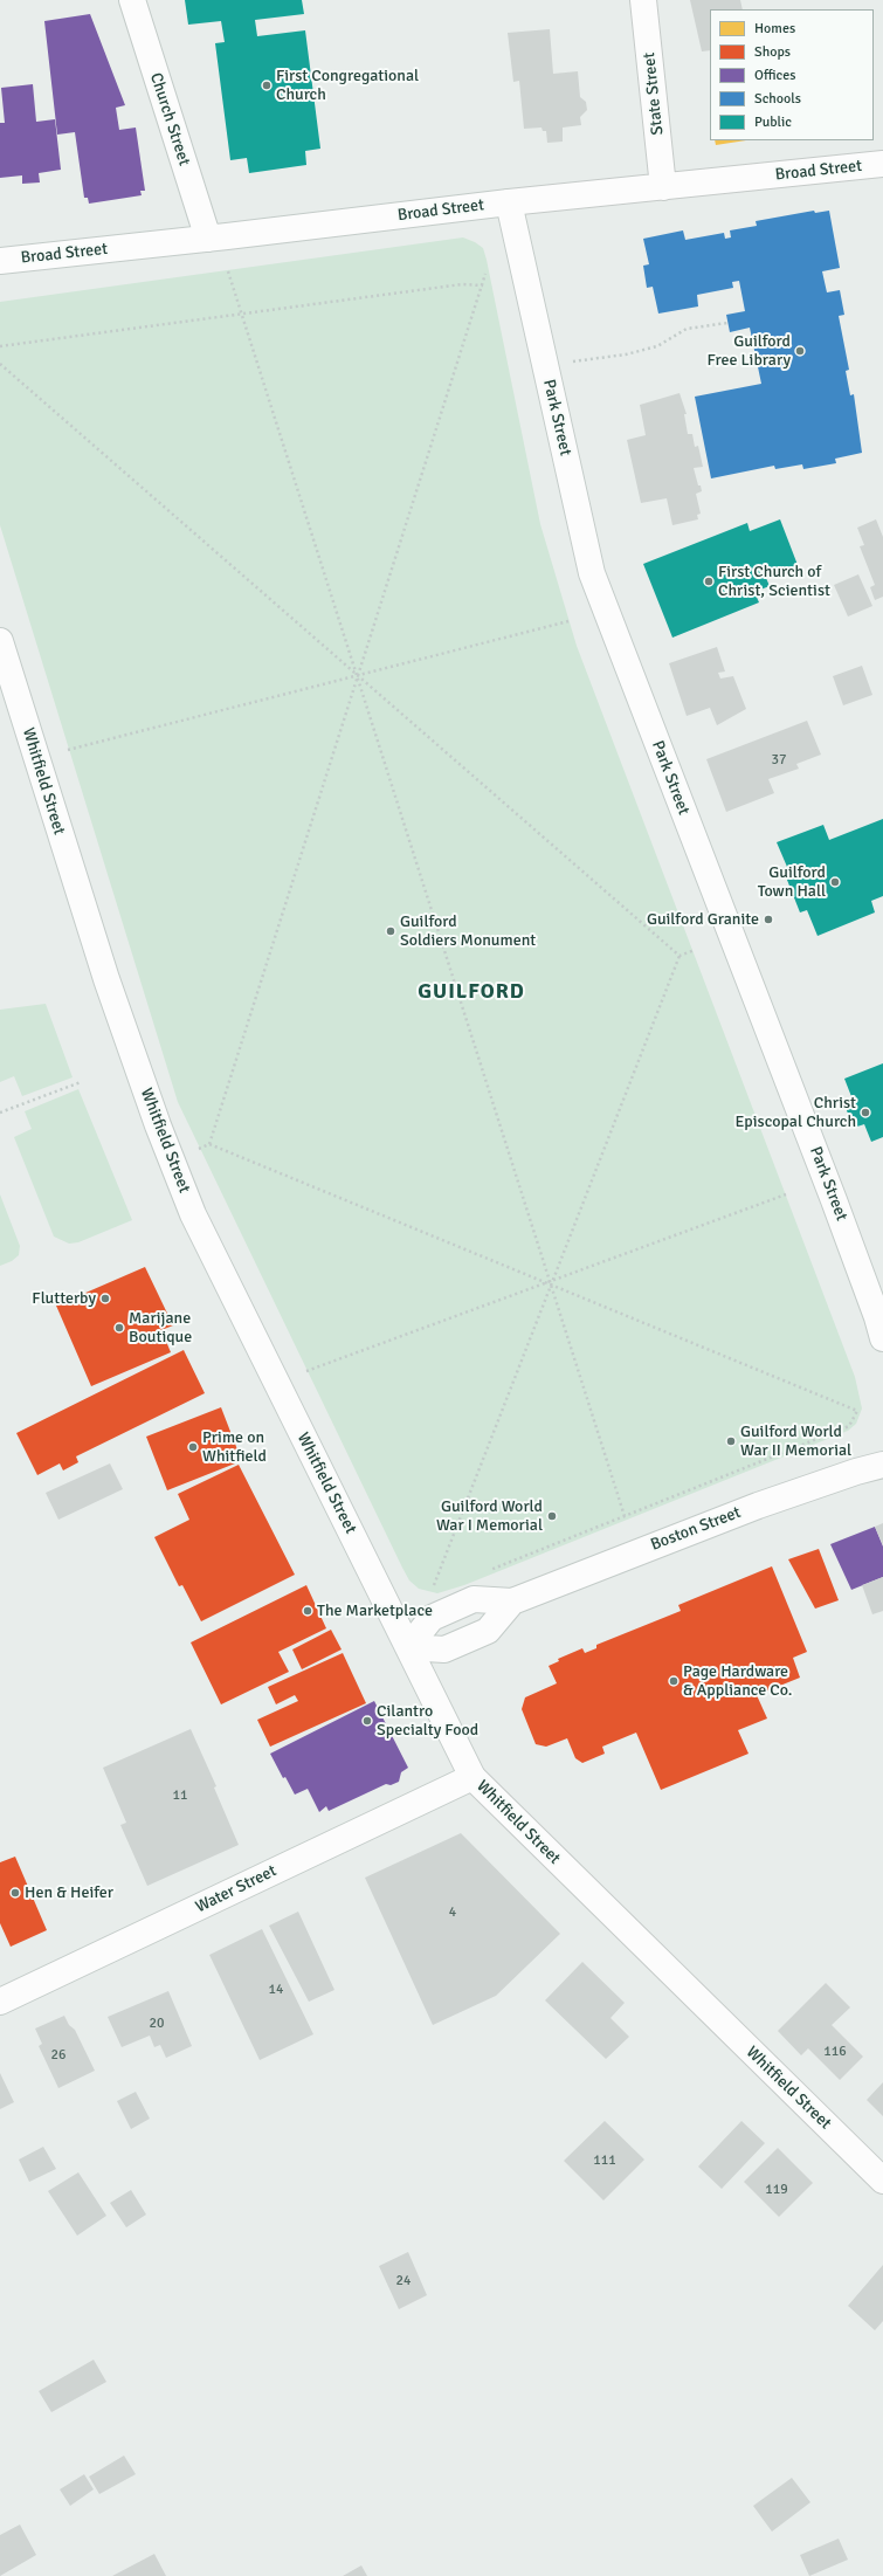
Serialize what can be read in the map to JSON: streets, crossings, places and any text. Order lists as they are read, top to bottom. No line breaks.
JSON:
{"streets":{"main road":["State Street","Church Street","Broad Street","Park Street","Whitfield Street","Boston Street","Water Street"]},"crossings":[["State Street","Broad Street"],["Church Street","Broad Street"],["Broad Street","Park Street"],["Whitfield Street","Boston Street"],["Whitfield Street","Water Street"]],"districts":["GUILFORD"],"places":["First Congregational Church","Guilford Free Library","First Church of Christ, Scientist","Guilford Town Hall","Guilford Granite","Guilford Soldiers Monument","Christ Episcopal Church","Flutterby","Marijane Boutique","Guilford World War II Memorial","Prime on Whitfield","Guilford World War I Memorial","The Marketplace","Page Hardware & Appliance Co.","Cilantro Specialty Food","Hen & Heifer"],"house_numbers":["37","11","4","14","20","116","26","111","119","24"],"legend":["Homes","Shops","Offices","Schools","Public"]}
